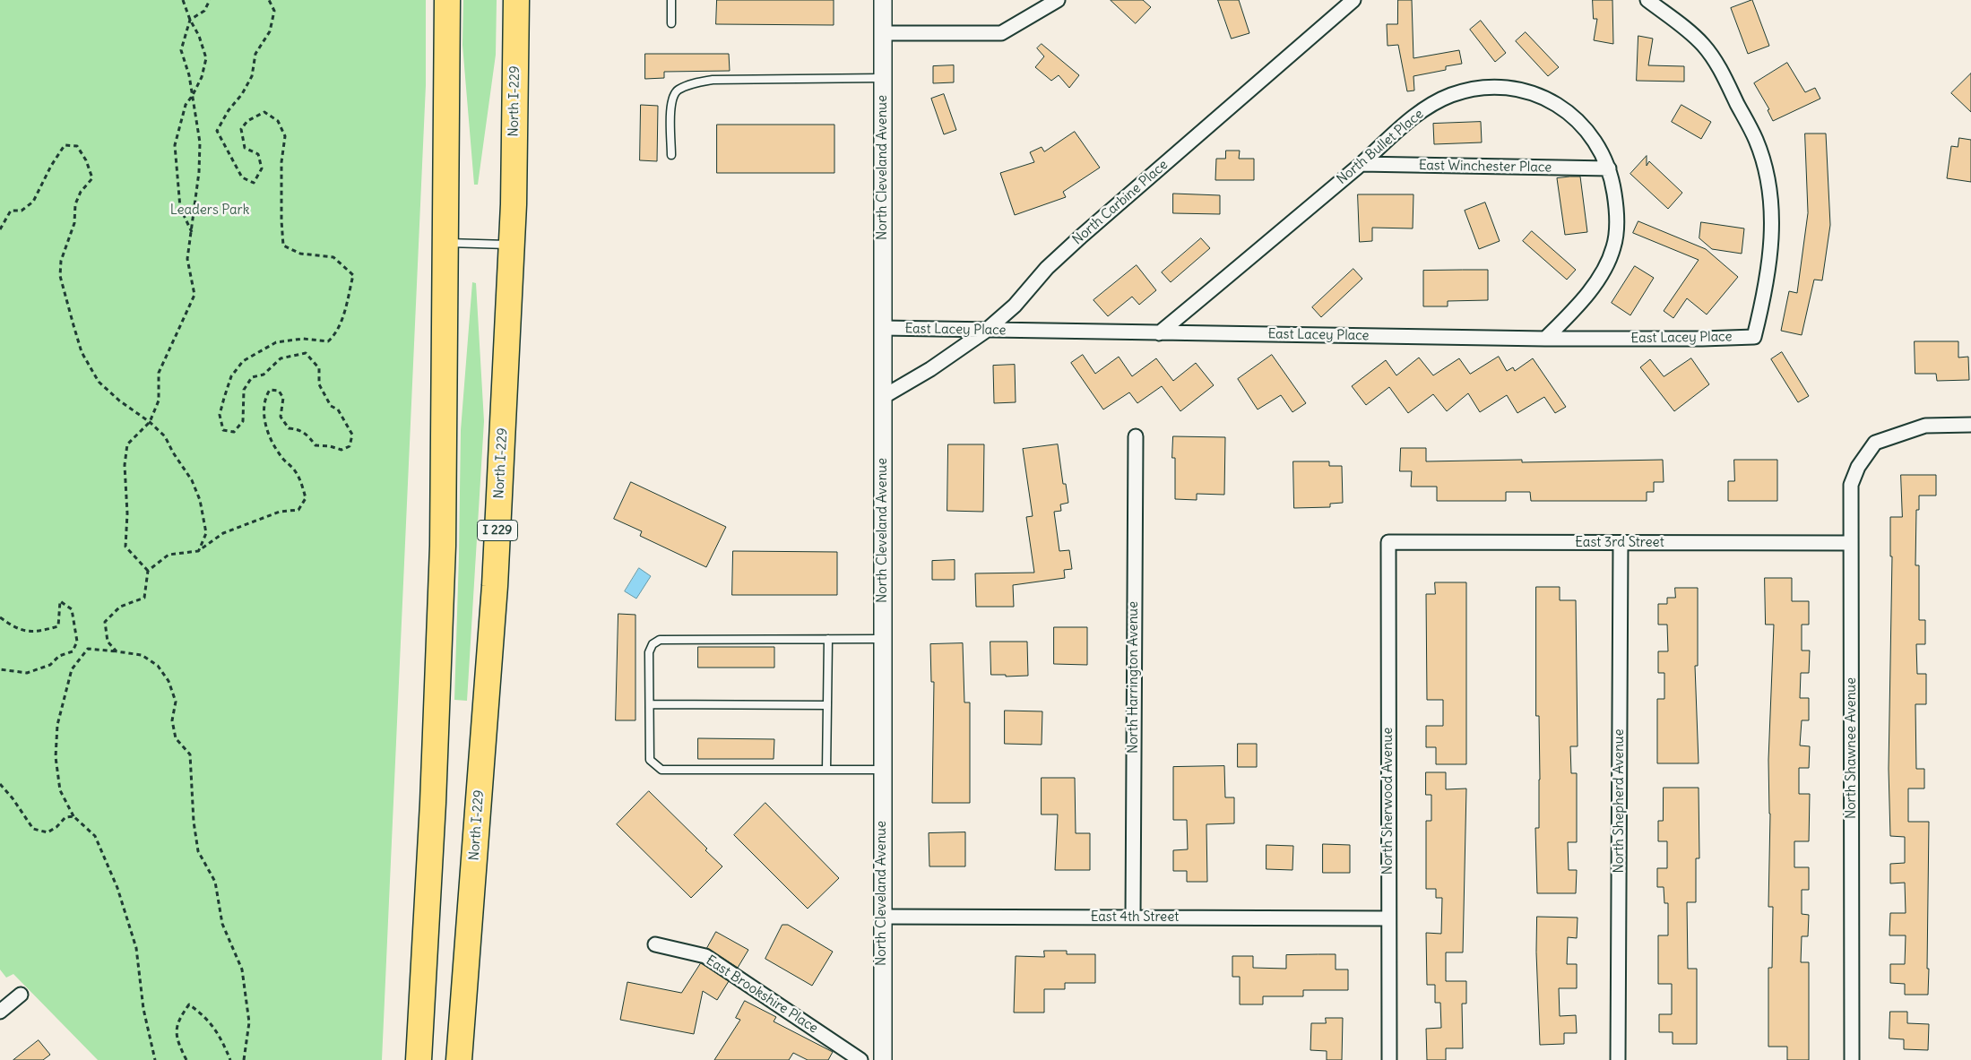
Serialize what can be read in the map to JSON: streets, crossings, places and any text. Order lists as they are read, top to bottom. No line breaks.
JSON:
{"streets":{"highway":["North I-229","I 229"],"street":["North Bullet Place","East Winchester Place","North Cleveland Avenue","North Carbine Place","East Lacey Place","East 3rd Street","North Harrington Avenue","North Shawnee Avenue","North Sherwood Avenue","North Shepherd Avenue","East 4th Street","East Brookshire Place"]},"crossings":[["North Bullet Place","East Winchester Place"],["North Bullet Place","East Lacey Place"],["North Cleveland Avenue","North Carbine Place"],["North Cleveland Avenue","East Lacey Place"],["North Cleveland Avenue","East 4th Street"],["North Carbine Place","East Lacey Place"],["East 3rd Street","North Shawnee Avenue"],["East 3rd Street","North Sherwood Avenue"],["East 3rd Street","North Shepherd Avenue"],["North Harrington Avenue","East 4th Street"],["North Sherwood Avenue","East 4th Street"]],"parks":["Leaders Park"]}
